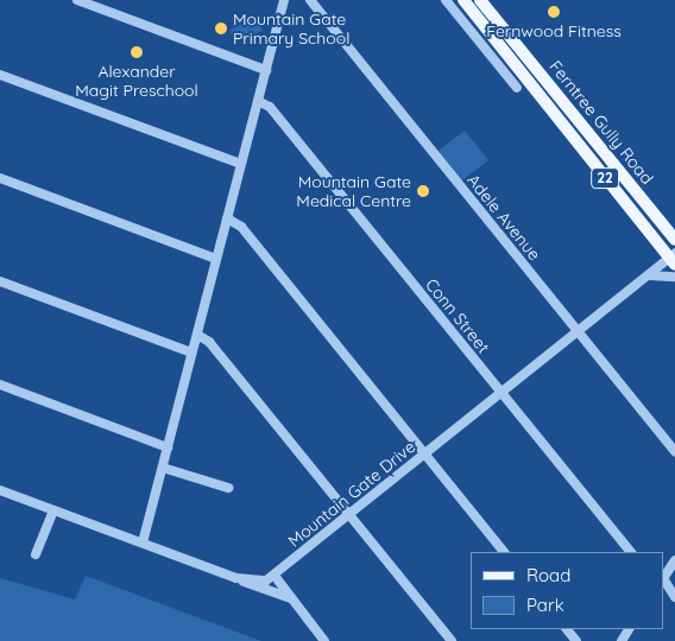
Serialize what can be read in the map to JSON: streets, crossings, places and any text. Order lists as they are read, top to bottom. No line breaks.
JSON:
{"streets":{"main road":["Ferntree Gully Road","22"],"street":["Adele Avenue","Conn Street","Mountain Gate Drive"]},"crossings":[["Ferntree Gully Road","Mountain Gate Drive"],["Adele Avenue","Mountain Gate Drive"],["Conn Street","Mountain Gate Drive"]],"places":["Fernwood Fitness","Mountain Gate Primary School","Alexander Magit Preschool","Mountain Gate Medical Centre"],"legend":["Road","Park"]}
